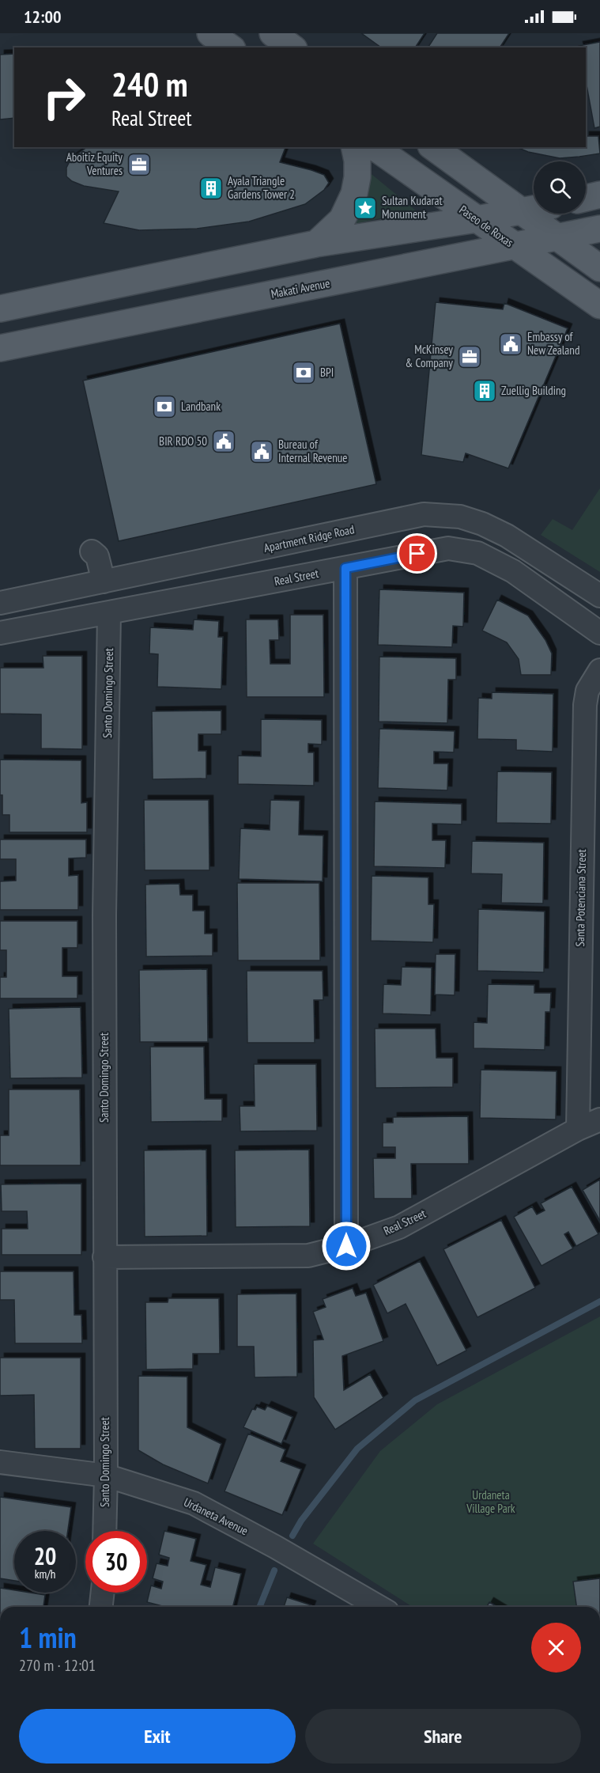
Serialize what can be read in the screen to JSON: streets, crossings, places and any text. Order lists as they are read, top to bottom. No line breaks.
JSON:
{"streets":{"main road":["Paseo de Roxas","Makati Avenue"],"street":["Apartment Ridge Road","Real Street","Santo Domingo Street","Santa Potenciana Street","Urdaneta Avenue"]},"crossings":[["Paseo de Roxas","Makati Avenue"],["Real Street","Santo Domingo Street"],["Real Street","Santa Potenciana Street"],["Santo Domingo Street","Urdaneta Avenue"]],"parks":["Urdaneta Village Park"],"places":{"office":["Aboitiz Equity Ventures","McKinsey & Company"],"building":["Ayala Triangle Gardens Tower 2","Zuellig Building"],"place":["Sultan Kudarat Monument"],"public building":["Embassy of New Zealand","BIR RDO 50","Bureau of Internal Revenue"],"bank":["BPI","Landbank"]},"page":{"status":"12:00","turn":["240 m","Real Street"],"speed":"20 km/h","limit":"30","heading":["1 min","270 m · 12:01"],"buttons":["Exit","Share"]}}
